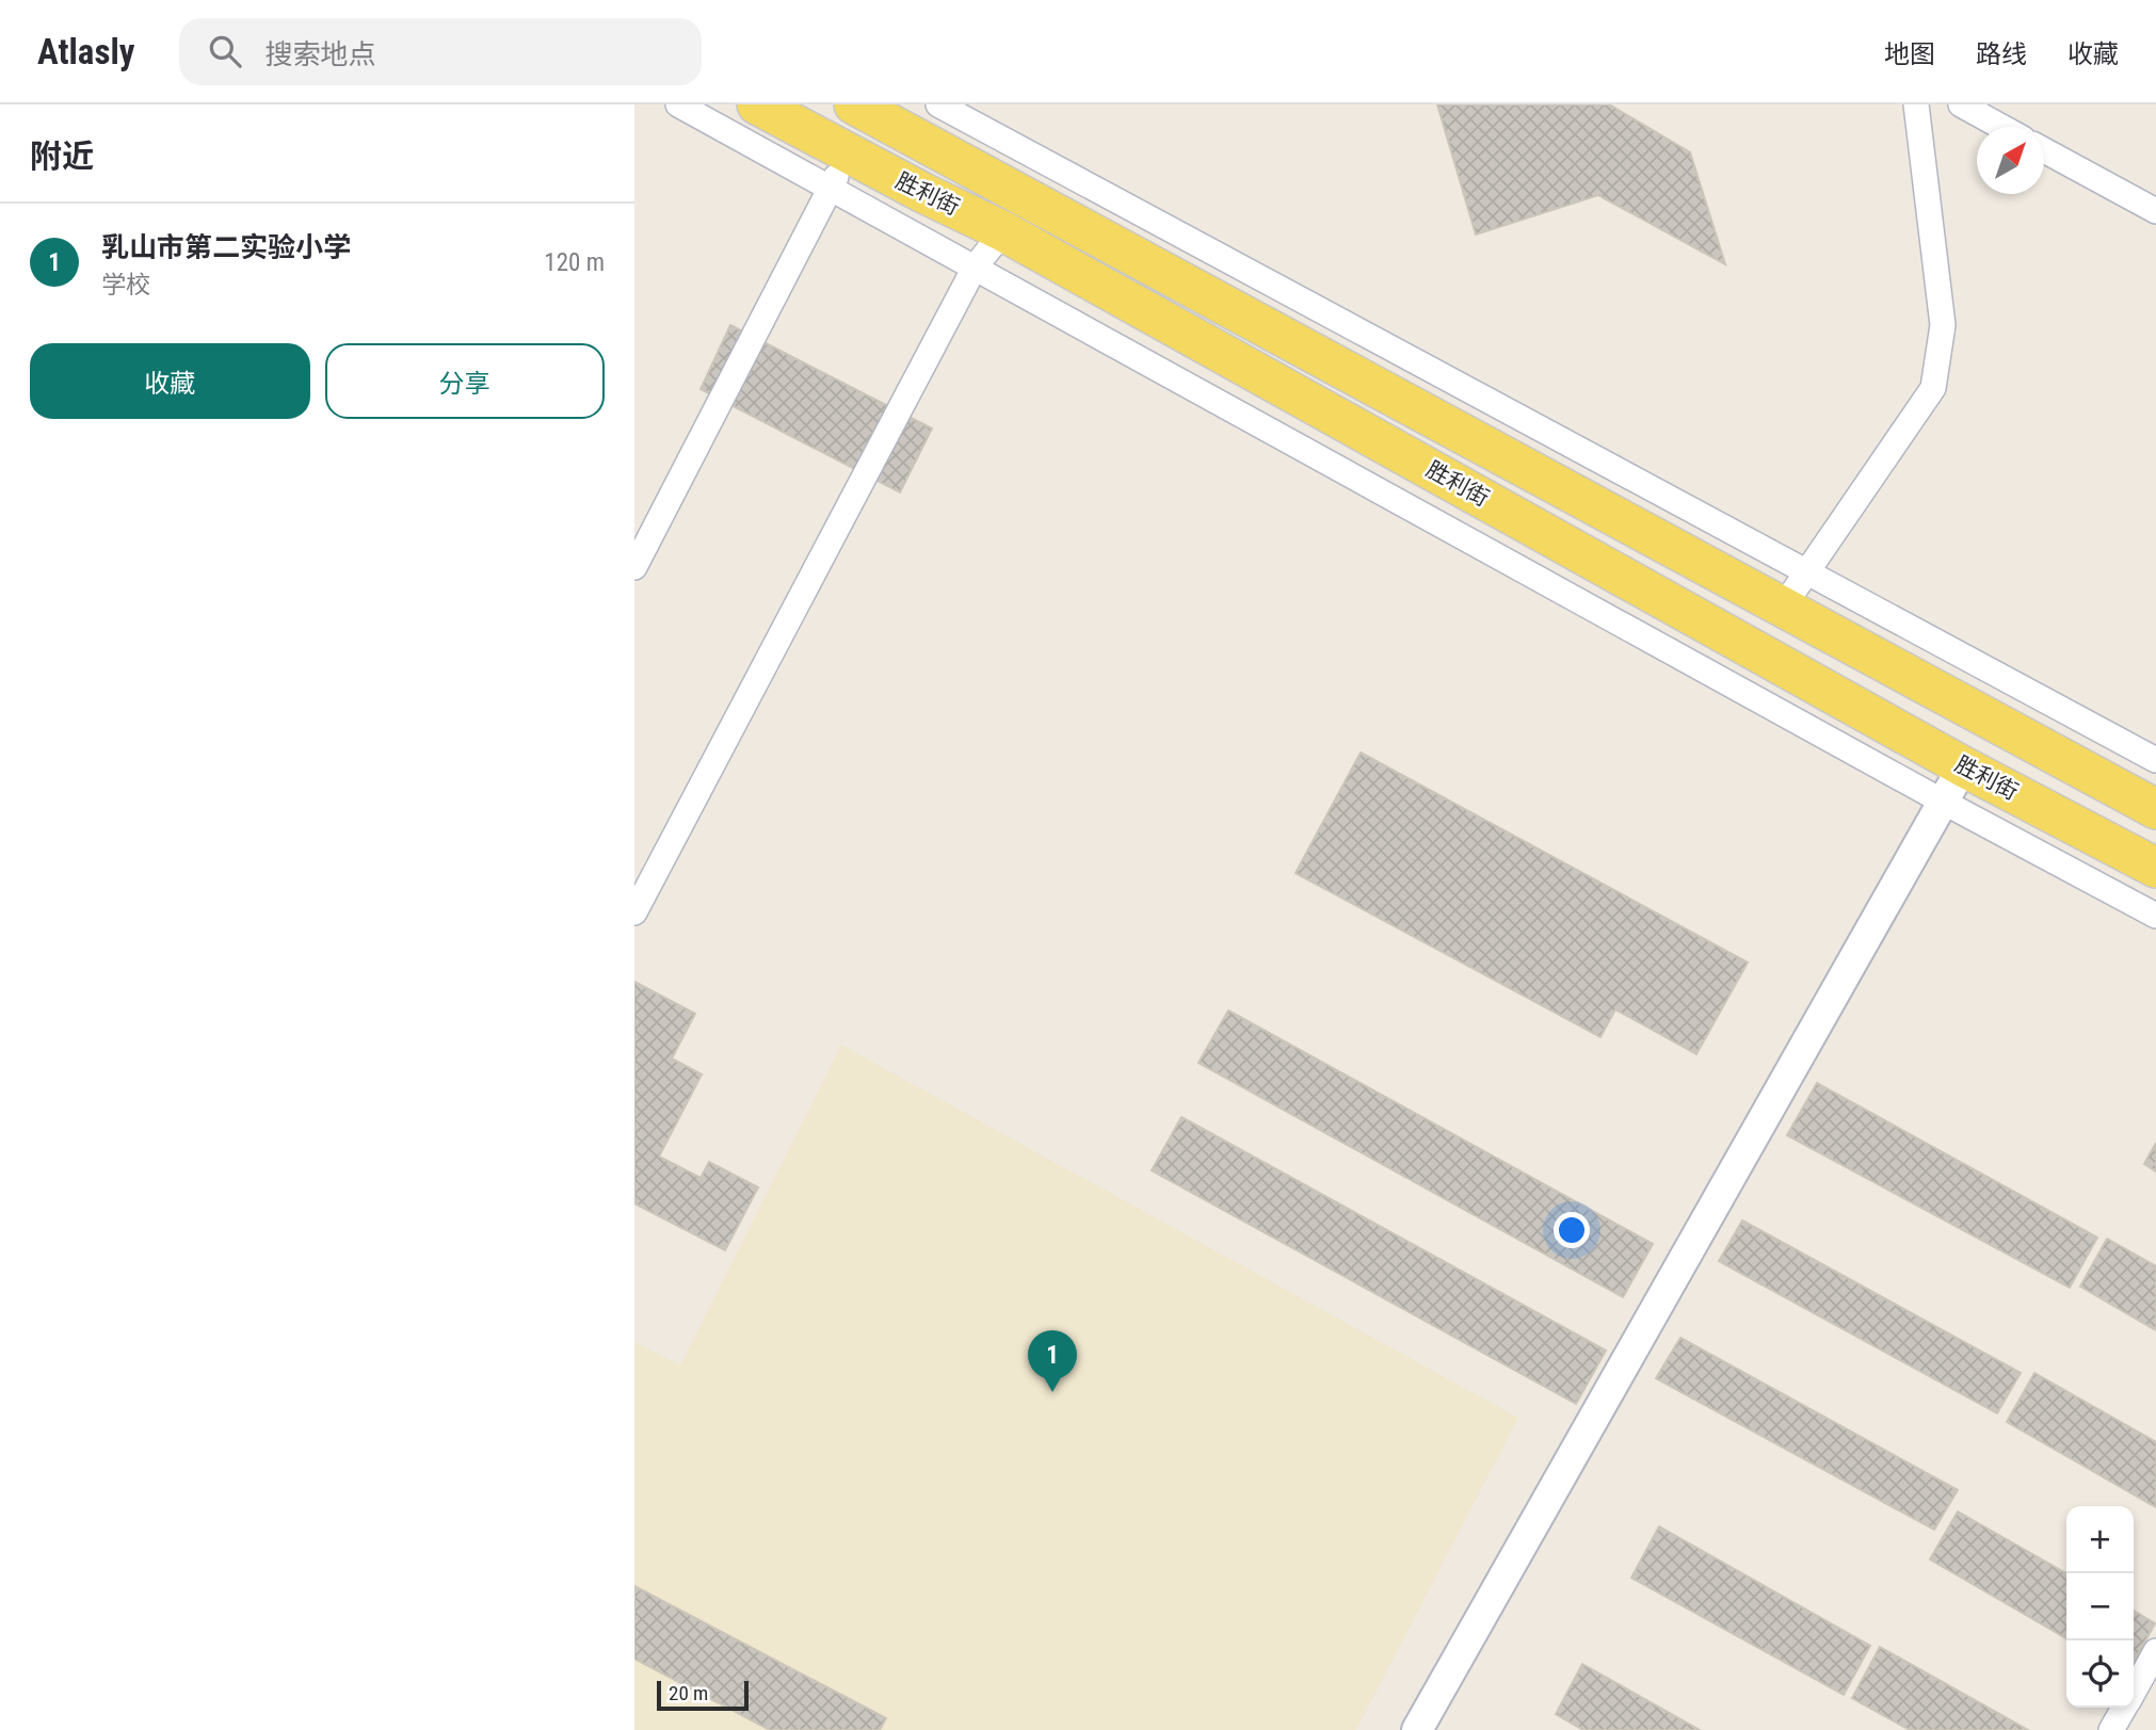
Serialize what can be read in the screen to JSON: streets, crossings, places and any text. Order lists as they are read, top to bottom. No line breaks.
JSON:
{"streets":{"main road":["胜利街"]},"scale_bar":"20 m","north":"top right","page":{"header":"Atlasly","search":"搜索地点","nav":["地图","路线","收藏"],"heading":"附近","list":[{"mark":"1","name":"乳山市第二实验小学","note":"学校","value":"120 m"}],"buttons":["收藏","分享"],"pins":"1","map_buttons":["+","−"],"scale":"20 m"}}
